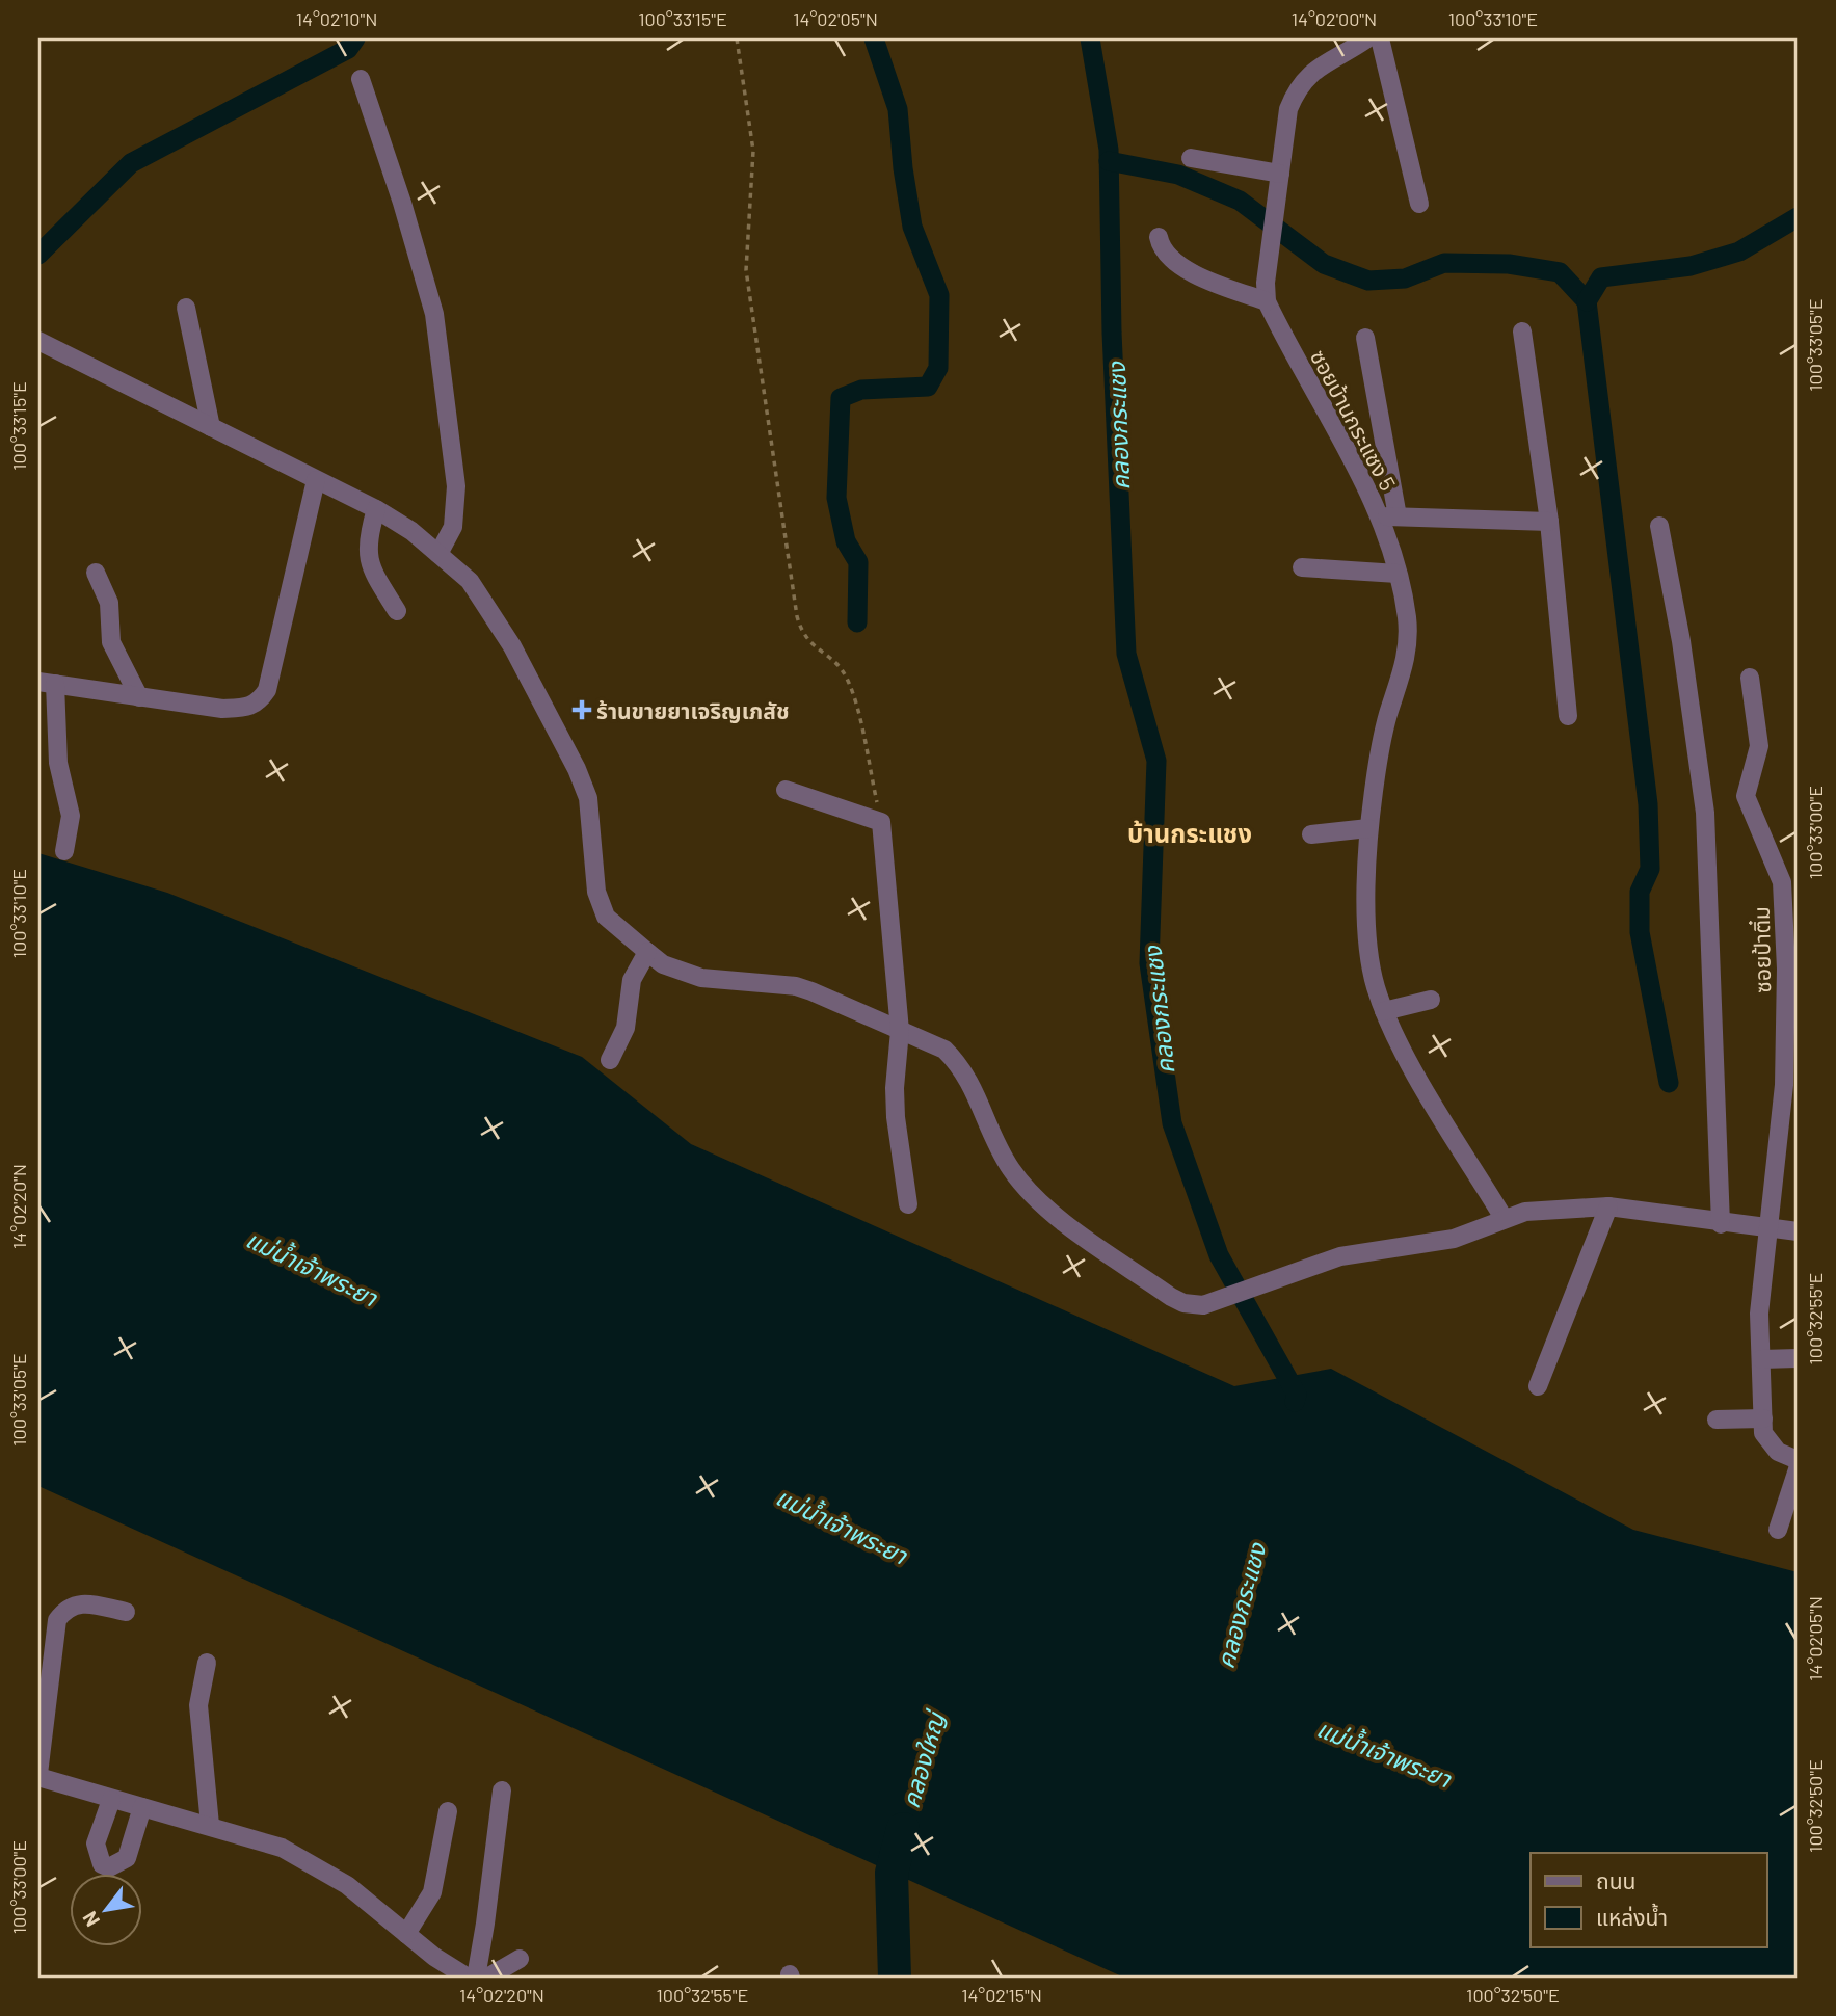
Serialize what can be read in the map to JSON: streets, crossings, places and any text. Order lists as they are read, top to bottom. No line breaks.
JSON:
{"streets":{"street":["ซอยบ้านกระแชง 5","ซอยป้าติ๋ม"]},"districts":["บ้านกระแชง"],"water":["คลองกระแชง","แม่น้ำเจ้าพระยา","คลองใหญ่"],"places":{"health":["ร้านขายยาเจริญเภสัช"]},"legend":["ถนน","แหล่งน้ำ"],"north":"bottom left","coordinates":["14°02'10\"N","100°33'15\"E","14°02'05\"N","14°02'00\"N","100°33'10\"E","100°33'05\"E","100°33'00\"E","14°02'20\"N","100°32'55\"E","100°32'50\"E","14°02'15\"N"]}
